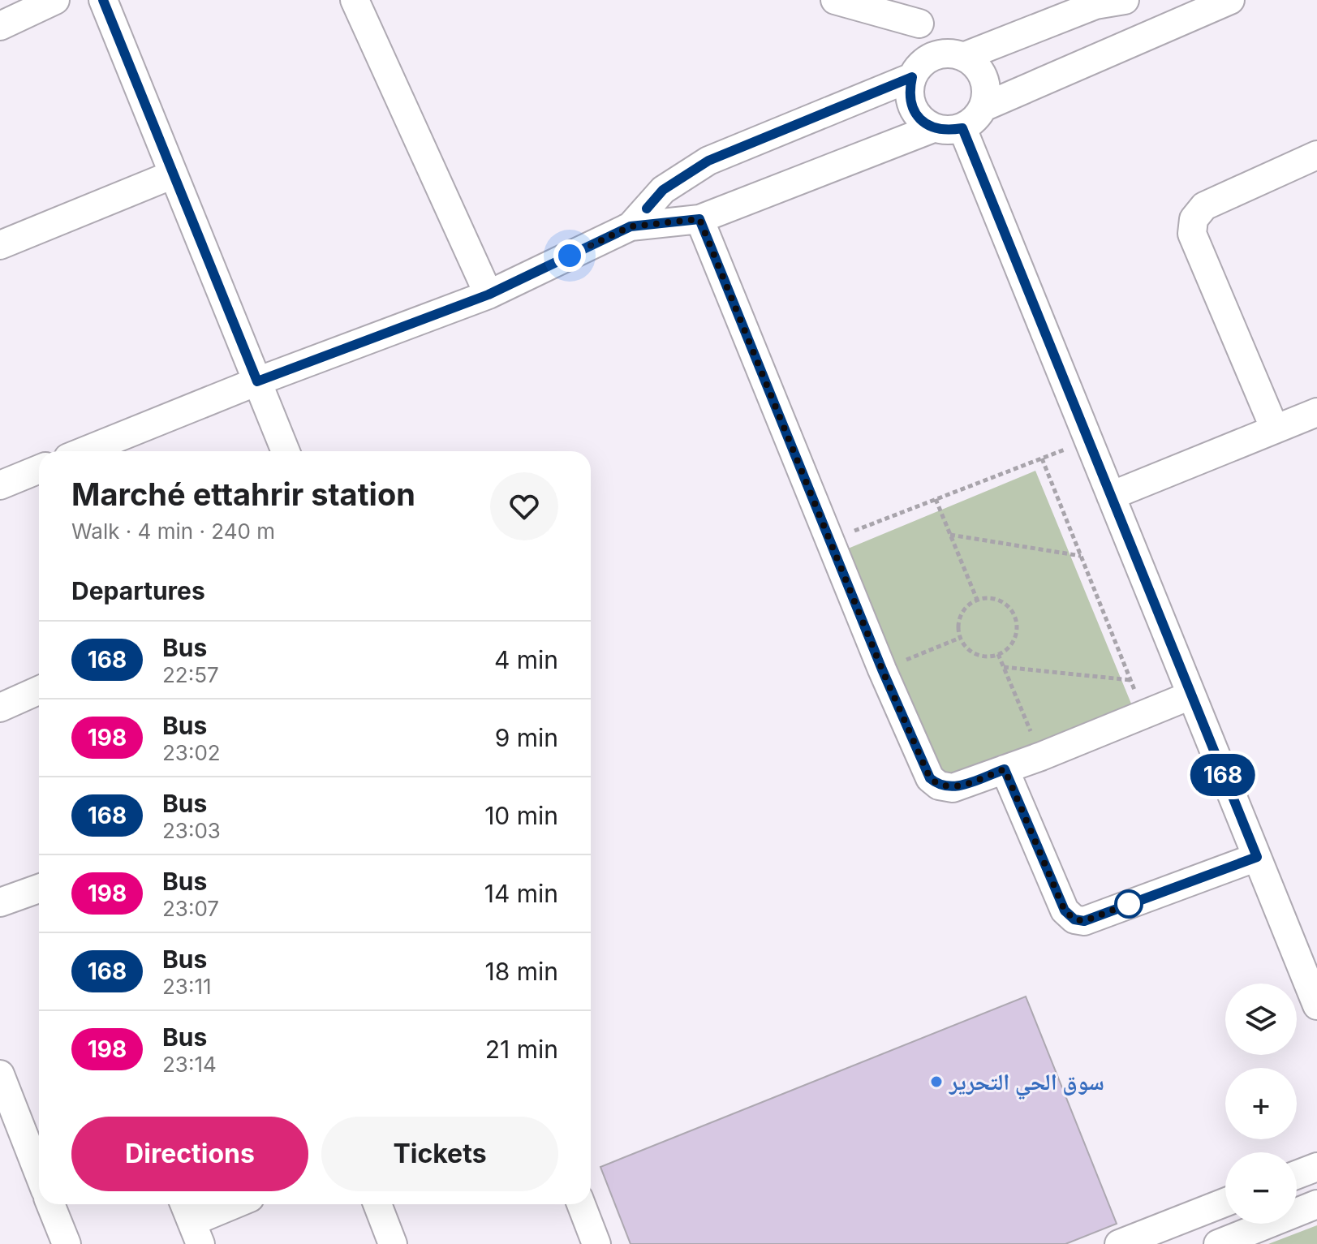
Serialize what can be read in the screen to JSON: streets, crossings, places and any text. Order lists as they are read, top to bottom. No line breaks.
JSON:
{"places":["سوق الحي التحرير"],"lines":["bus line 168"],"page":{"on_map":"168","heading":[["Marché ettahrir station","Walk · 4 min · 240 m"],"Departures"],"list":[{"mark":"168","name":"Bus","note":"22:57","value":"4 min"},{"mark":"198","name":"Bus","note":"23:02","value":"9 min"},{"mark":"168","name":"Bus","note":"23:03","value":"10 min"},{"mark":"198","name":"Bus","note":"23:07","value":"14 min"},{"mark":"168","name":"Bus","note":"23:11","value":"18 min"},{"mark":"198","name":"Bus","note":"23:14","value":"21 min"}],"map_buttons":["+","−"],"buttons":["Directions","Tickets"]}}
